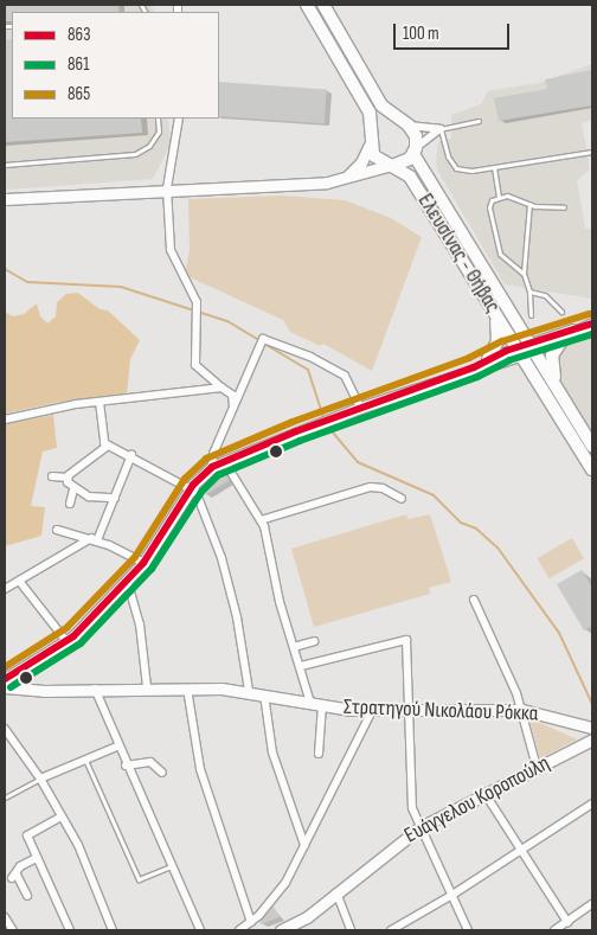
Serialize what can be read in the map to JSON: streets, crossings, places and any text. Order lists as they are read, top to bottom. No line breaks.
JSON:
{"streets":{"main road":["Ελευσίνας - Θήβας","Στρατηγού Νικολάου Ρόκκα","Ευάγγελου Κοροπούλη"]},"lines":["transit line 865","transit line 863","transit line 861"],"legend":["863","861","865"],"scale_bar":"100 m"}
